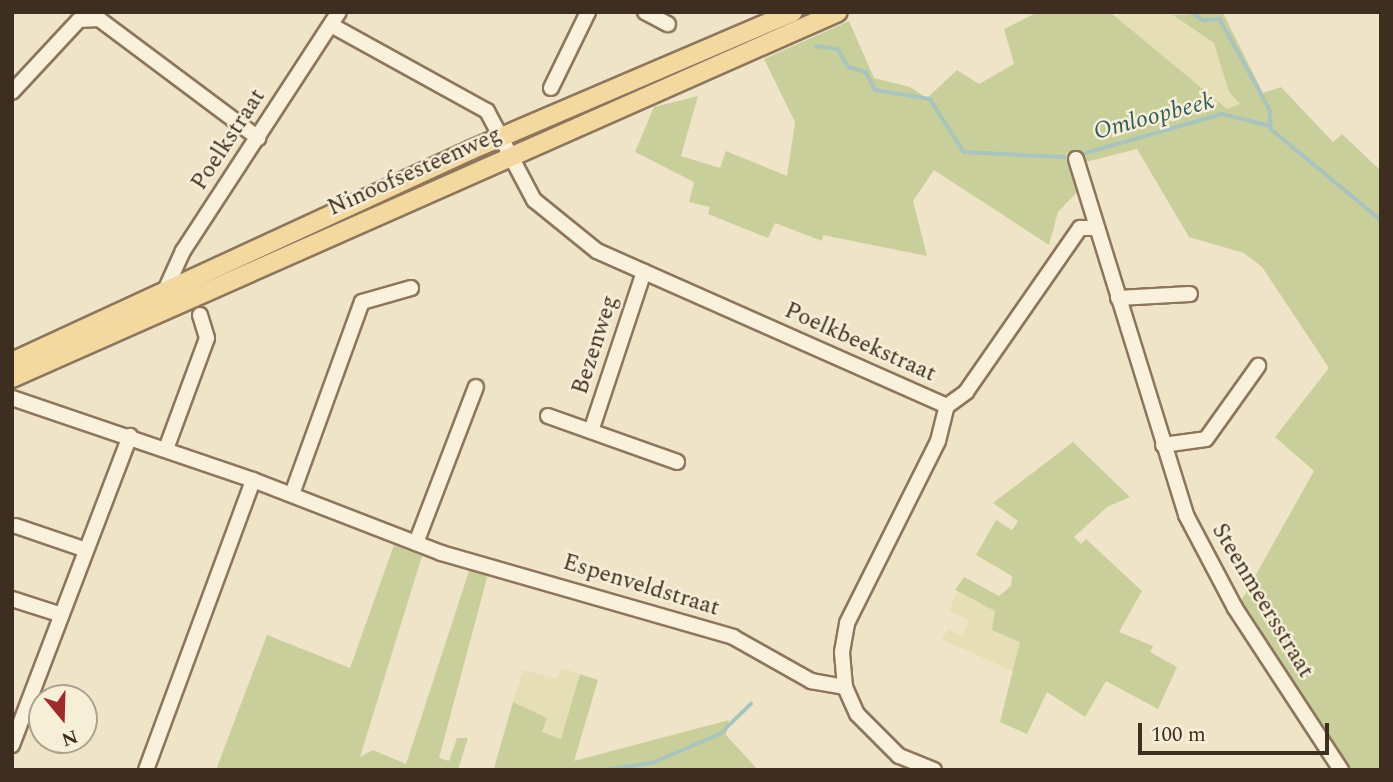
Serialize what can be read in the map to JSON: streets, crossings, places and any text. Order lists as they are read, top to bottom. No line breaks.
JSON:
{"streets":{"main road":["Ninoofsesteenweg"],"street":["Poelkstraat","Poelkbeekstraat","Bezenweg","Espenveldstraat","Steenmeersstraat"]},"crossings":[["Poelkstraat","Ninoofsesteenweg"],["Poelkstraat","Poelkbeekstraat"],["Ninoofsesteenweg","Poelkbeekstraat"],["Poelkbeekstraat","Bezenweg"],["Poelkbeekstraat","Espenveldstraat"]],"water":["Omloopbeek"],"scale_bar":"100 m","north":"bottom"}
